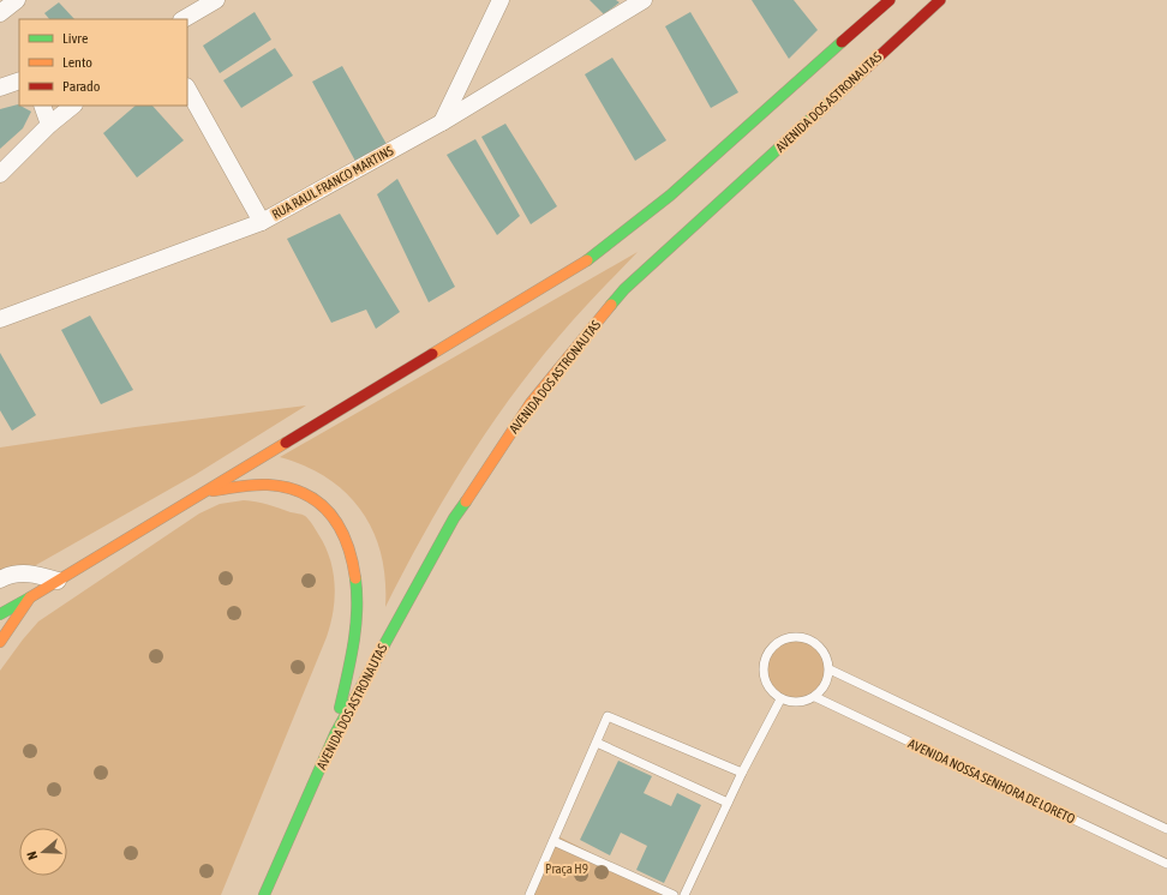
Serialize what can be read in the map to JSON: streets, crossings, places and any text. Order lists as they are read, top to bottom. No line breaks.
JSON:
{"streets":{"main road":["AVENIDA DOS ASTRONAUTAS"],"street":["RUA RAUL FRANCO MARTINS"],"lane":["AVENIDA NOSSA SENHORA DE LORETO"]},"parks":["Praça H9"],"legend":["Livre","Lento","Parado"],"north":"left"}
